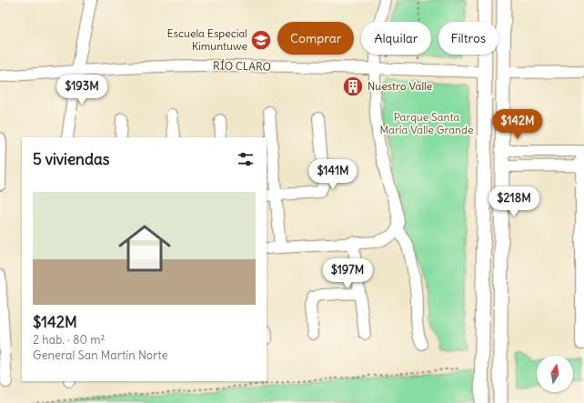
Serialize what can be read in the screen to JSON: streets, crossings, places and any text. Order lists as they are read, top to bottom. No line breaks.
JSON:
{"streets":{"street":["RÍO CLARO"]},"parks":["Parque Santa María Valle Grande"],"places":{"school or university":["Escuela Especial Kimuntuwe"],"building":["Nuestro Valle"]},"north":"top","page":{"chip":["Comprar","Alquilar","Filtros"],"price":["$193M","$142M","$141M","$218M","$197M"],"heading":"5 viviendas","list":[{"name":"$142M","note":"2 hab. · 80 m² · General San Martín Norte"}]}}
